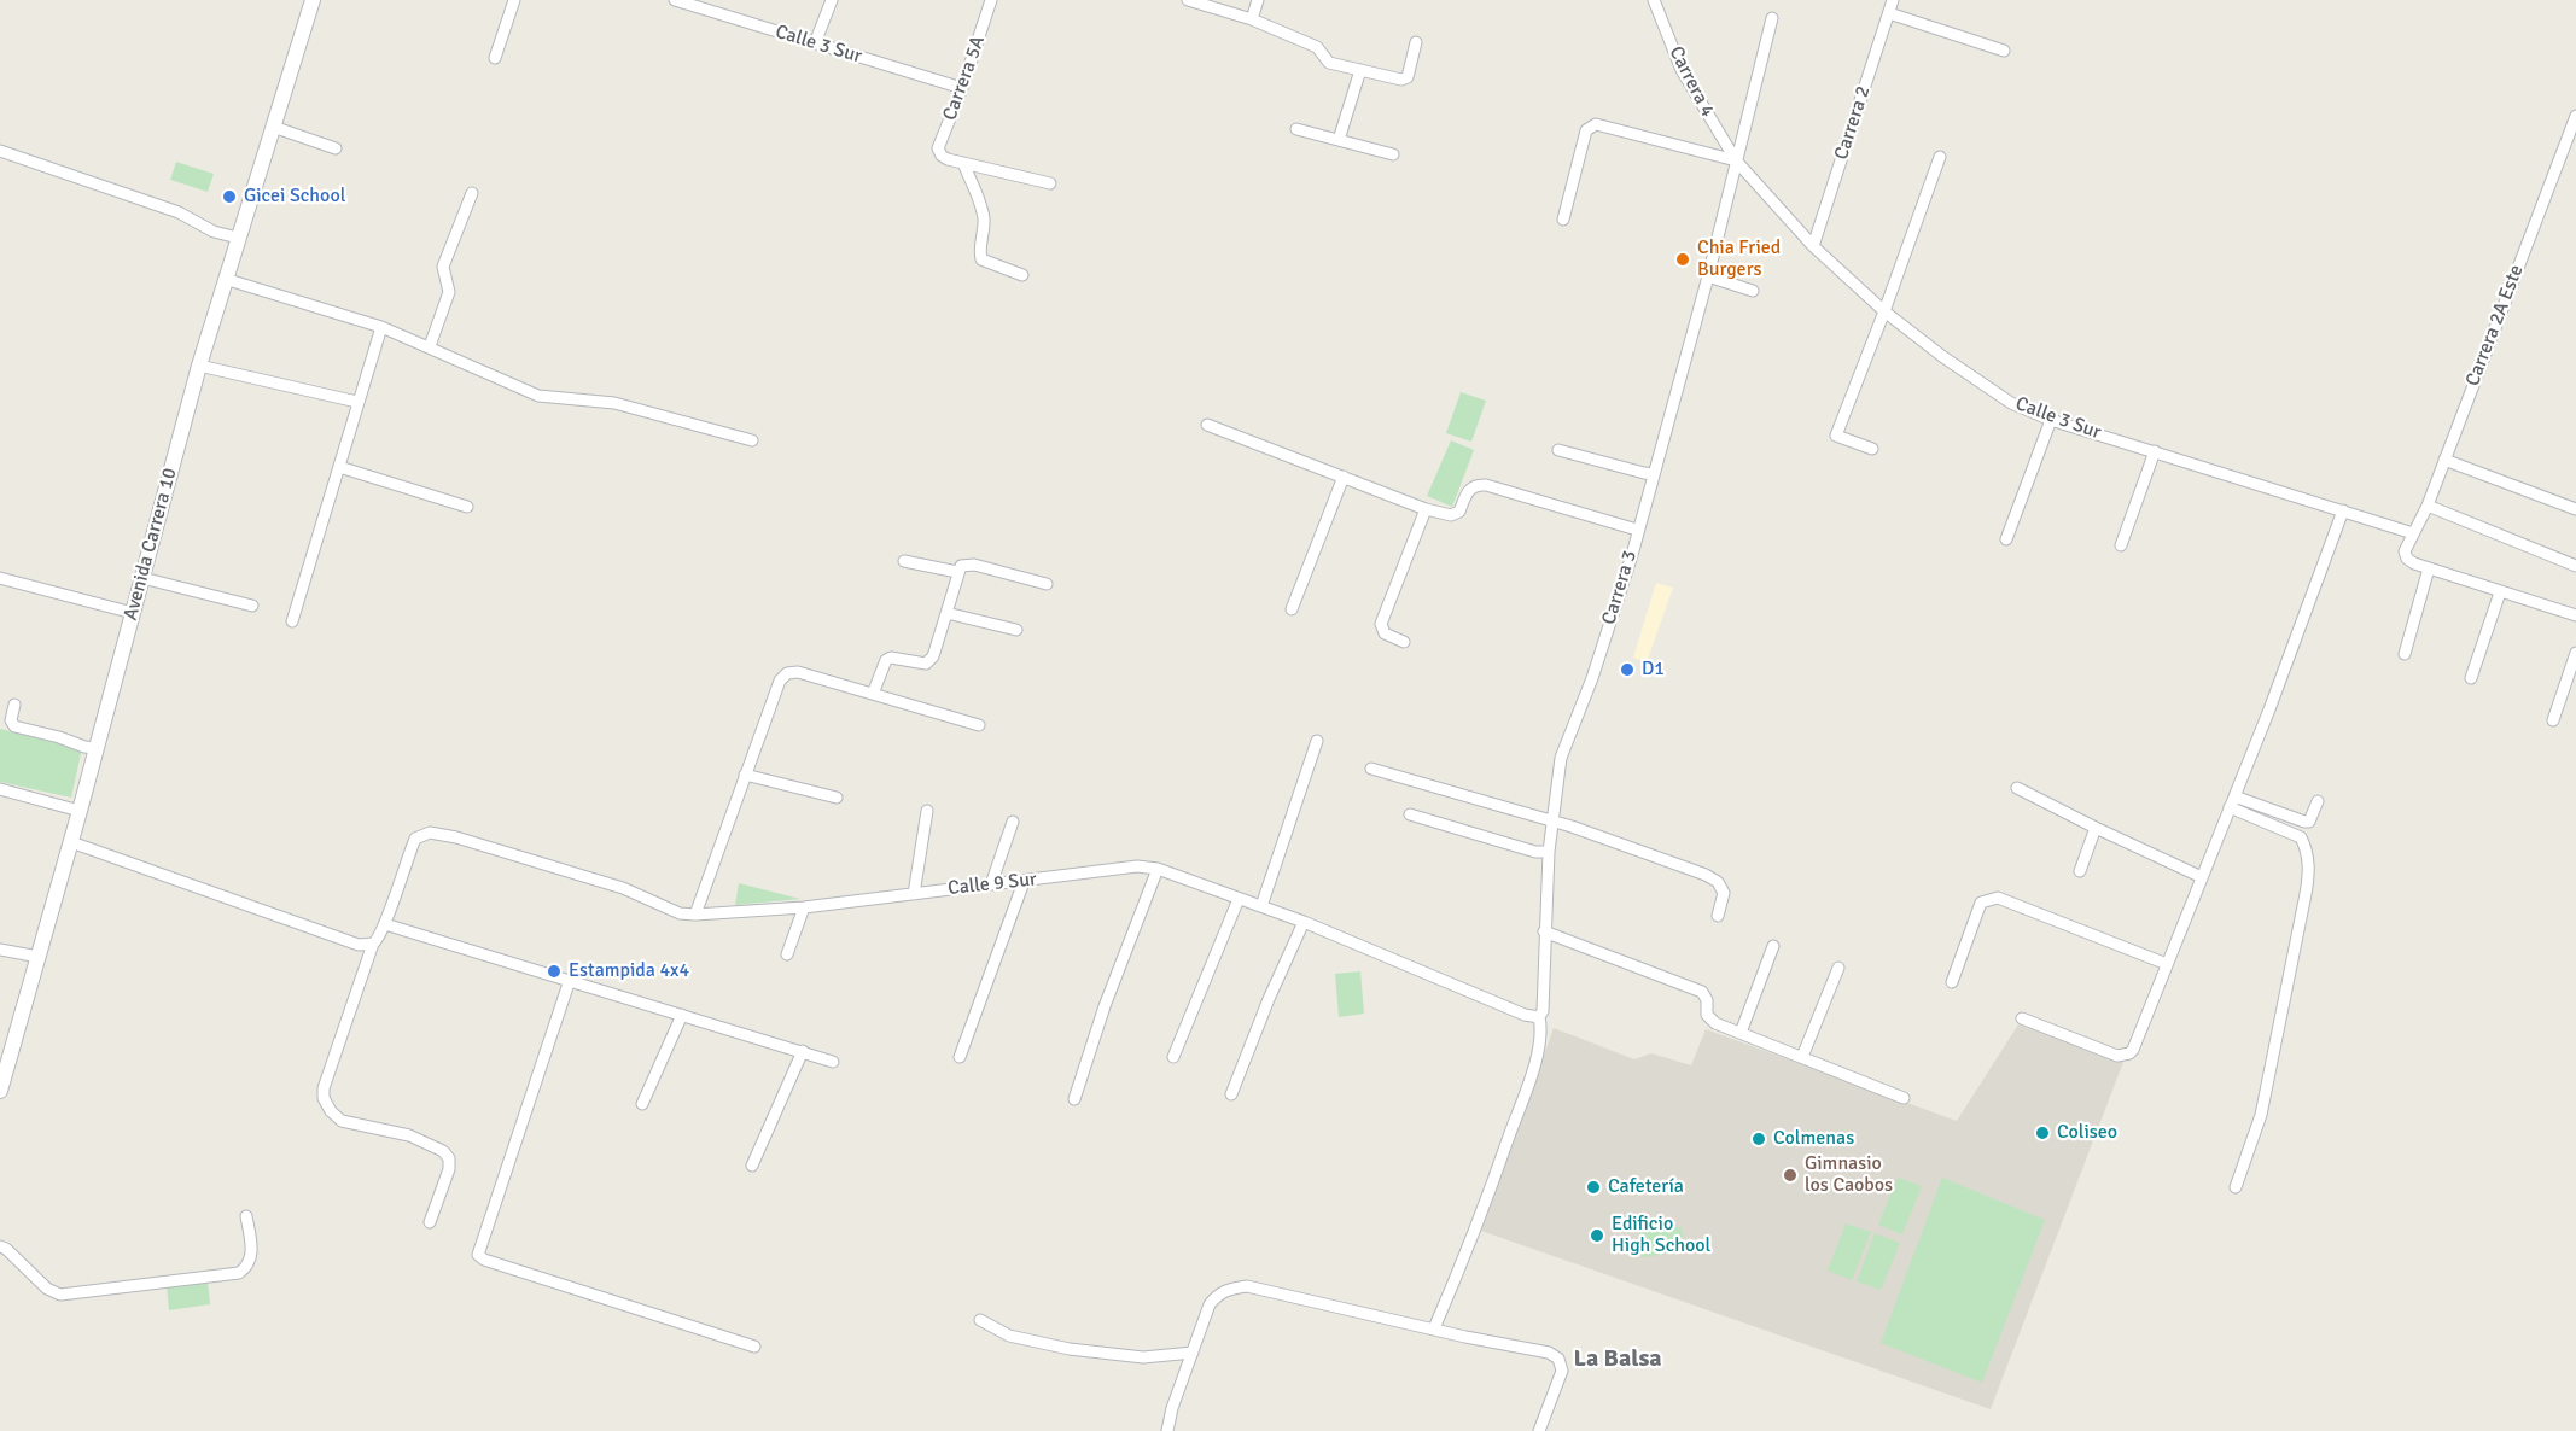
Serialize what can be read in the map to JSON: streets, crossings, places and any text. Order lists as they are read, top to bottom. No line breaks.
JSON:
{"streets":{"street":["Calle 3 Sur","Carrera 5A","Carrera 4","Carrera 2","Carrera 2A Este","Avenida Carrera 10","Carrera 3","Calle 9 Sur"]},"crossings":[["Calle 3 Sur","Carrera 5A"],["Calle 3 Sur","Carrera 4"],["Calle 3 Sur","Carrera 2"],["Calle 3 Sur","Carrera 2A Este"],["Calle 3 Sur","Carrera 3"],["Carrera 4","Carrera 3"],["Carrera 3","Calle 9 Sur"]],"districts":["La Balsa"],"places":["Gicei School","Chia Fried Burgers","D1","Estampida 4x4","Coliseo","Colmenas","Gimnasio los Caobos","Cafetería","Edificio High School"]}
